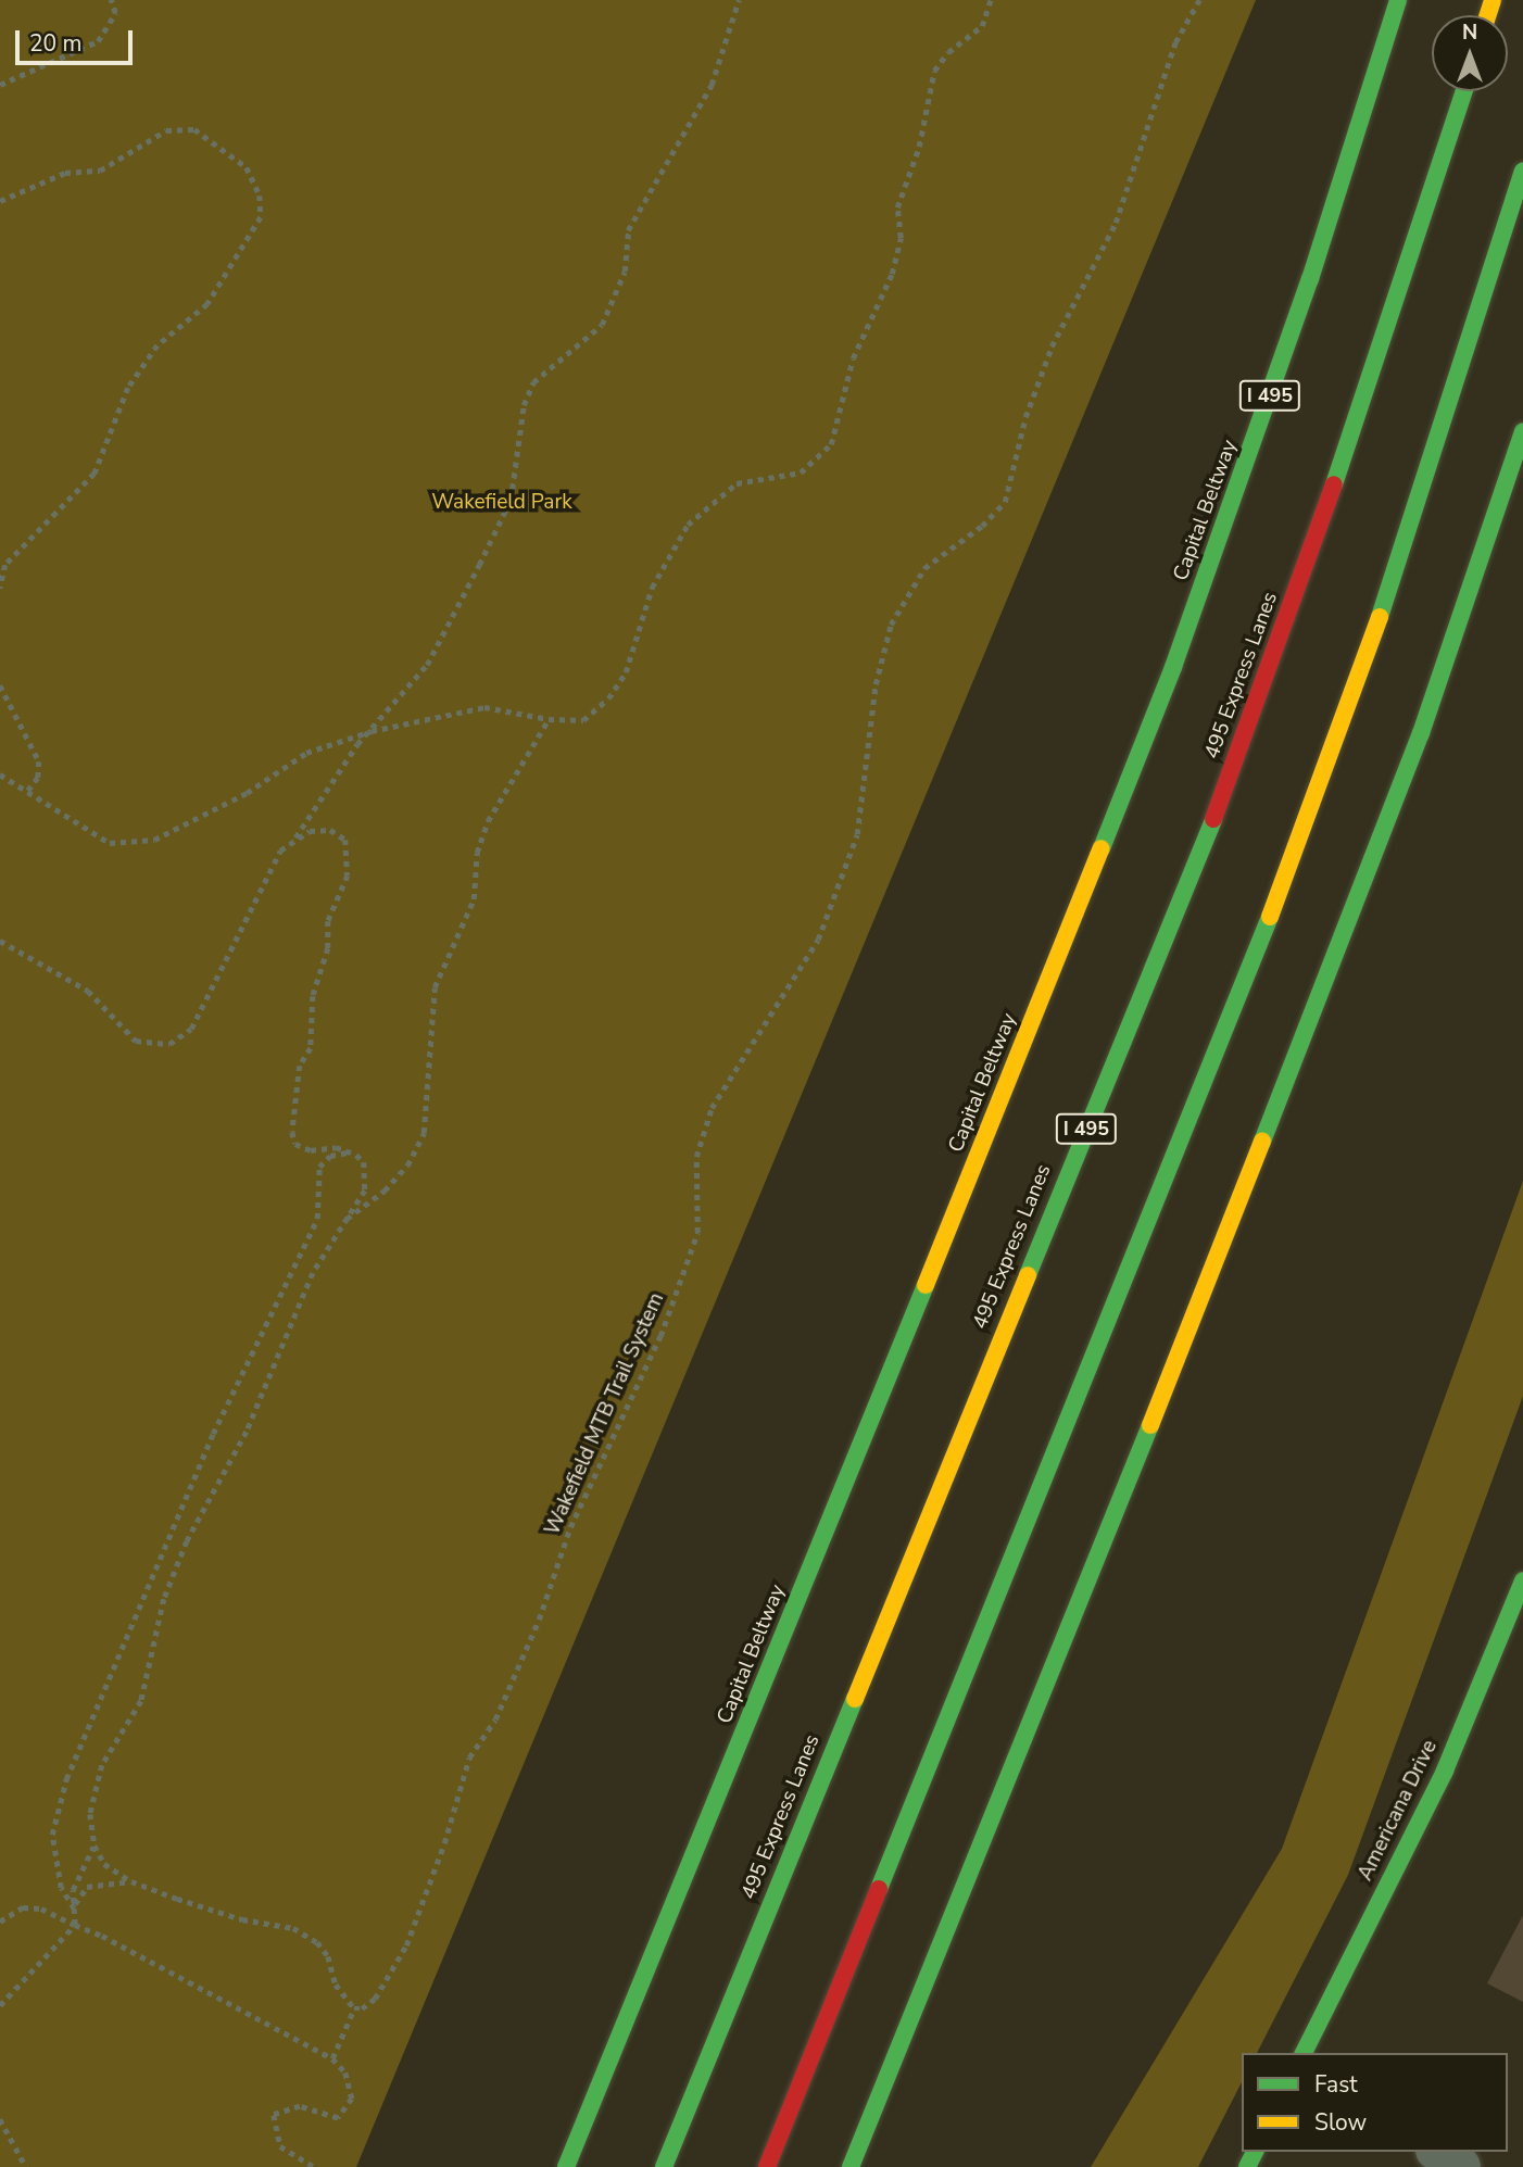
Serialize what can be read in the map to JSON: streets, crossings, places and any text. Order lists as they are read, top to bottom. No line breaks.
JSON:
{"streets":{"main road":["I 495","Capital Beltway","495 Express Lanes","Americana Drive"],"path":["Wakefield MTB Trail System"]},"parks":["Wakefield Park"],"legend":["Fast","Slow"],"scale_bar":"20 m","north":"top"}
